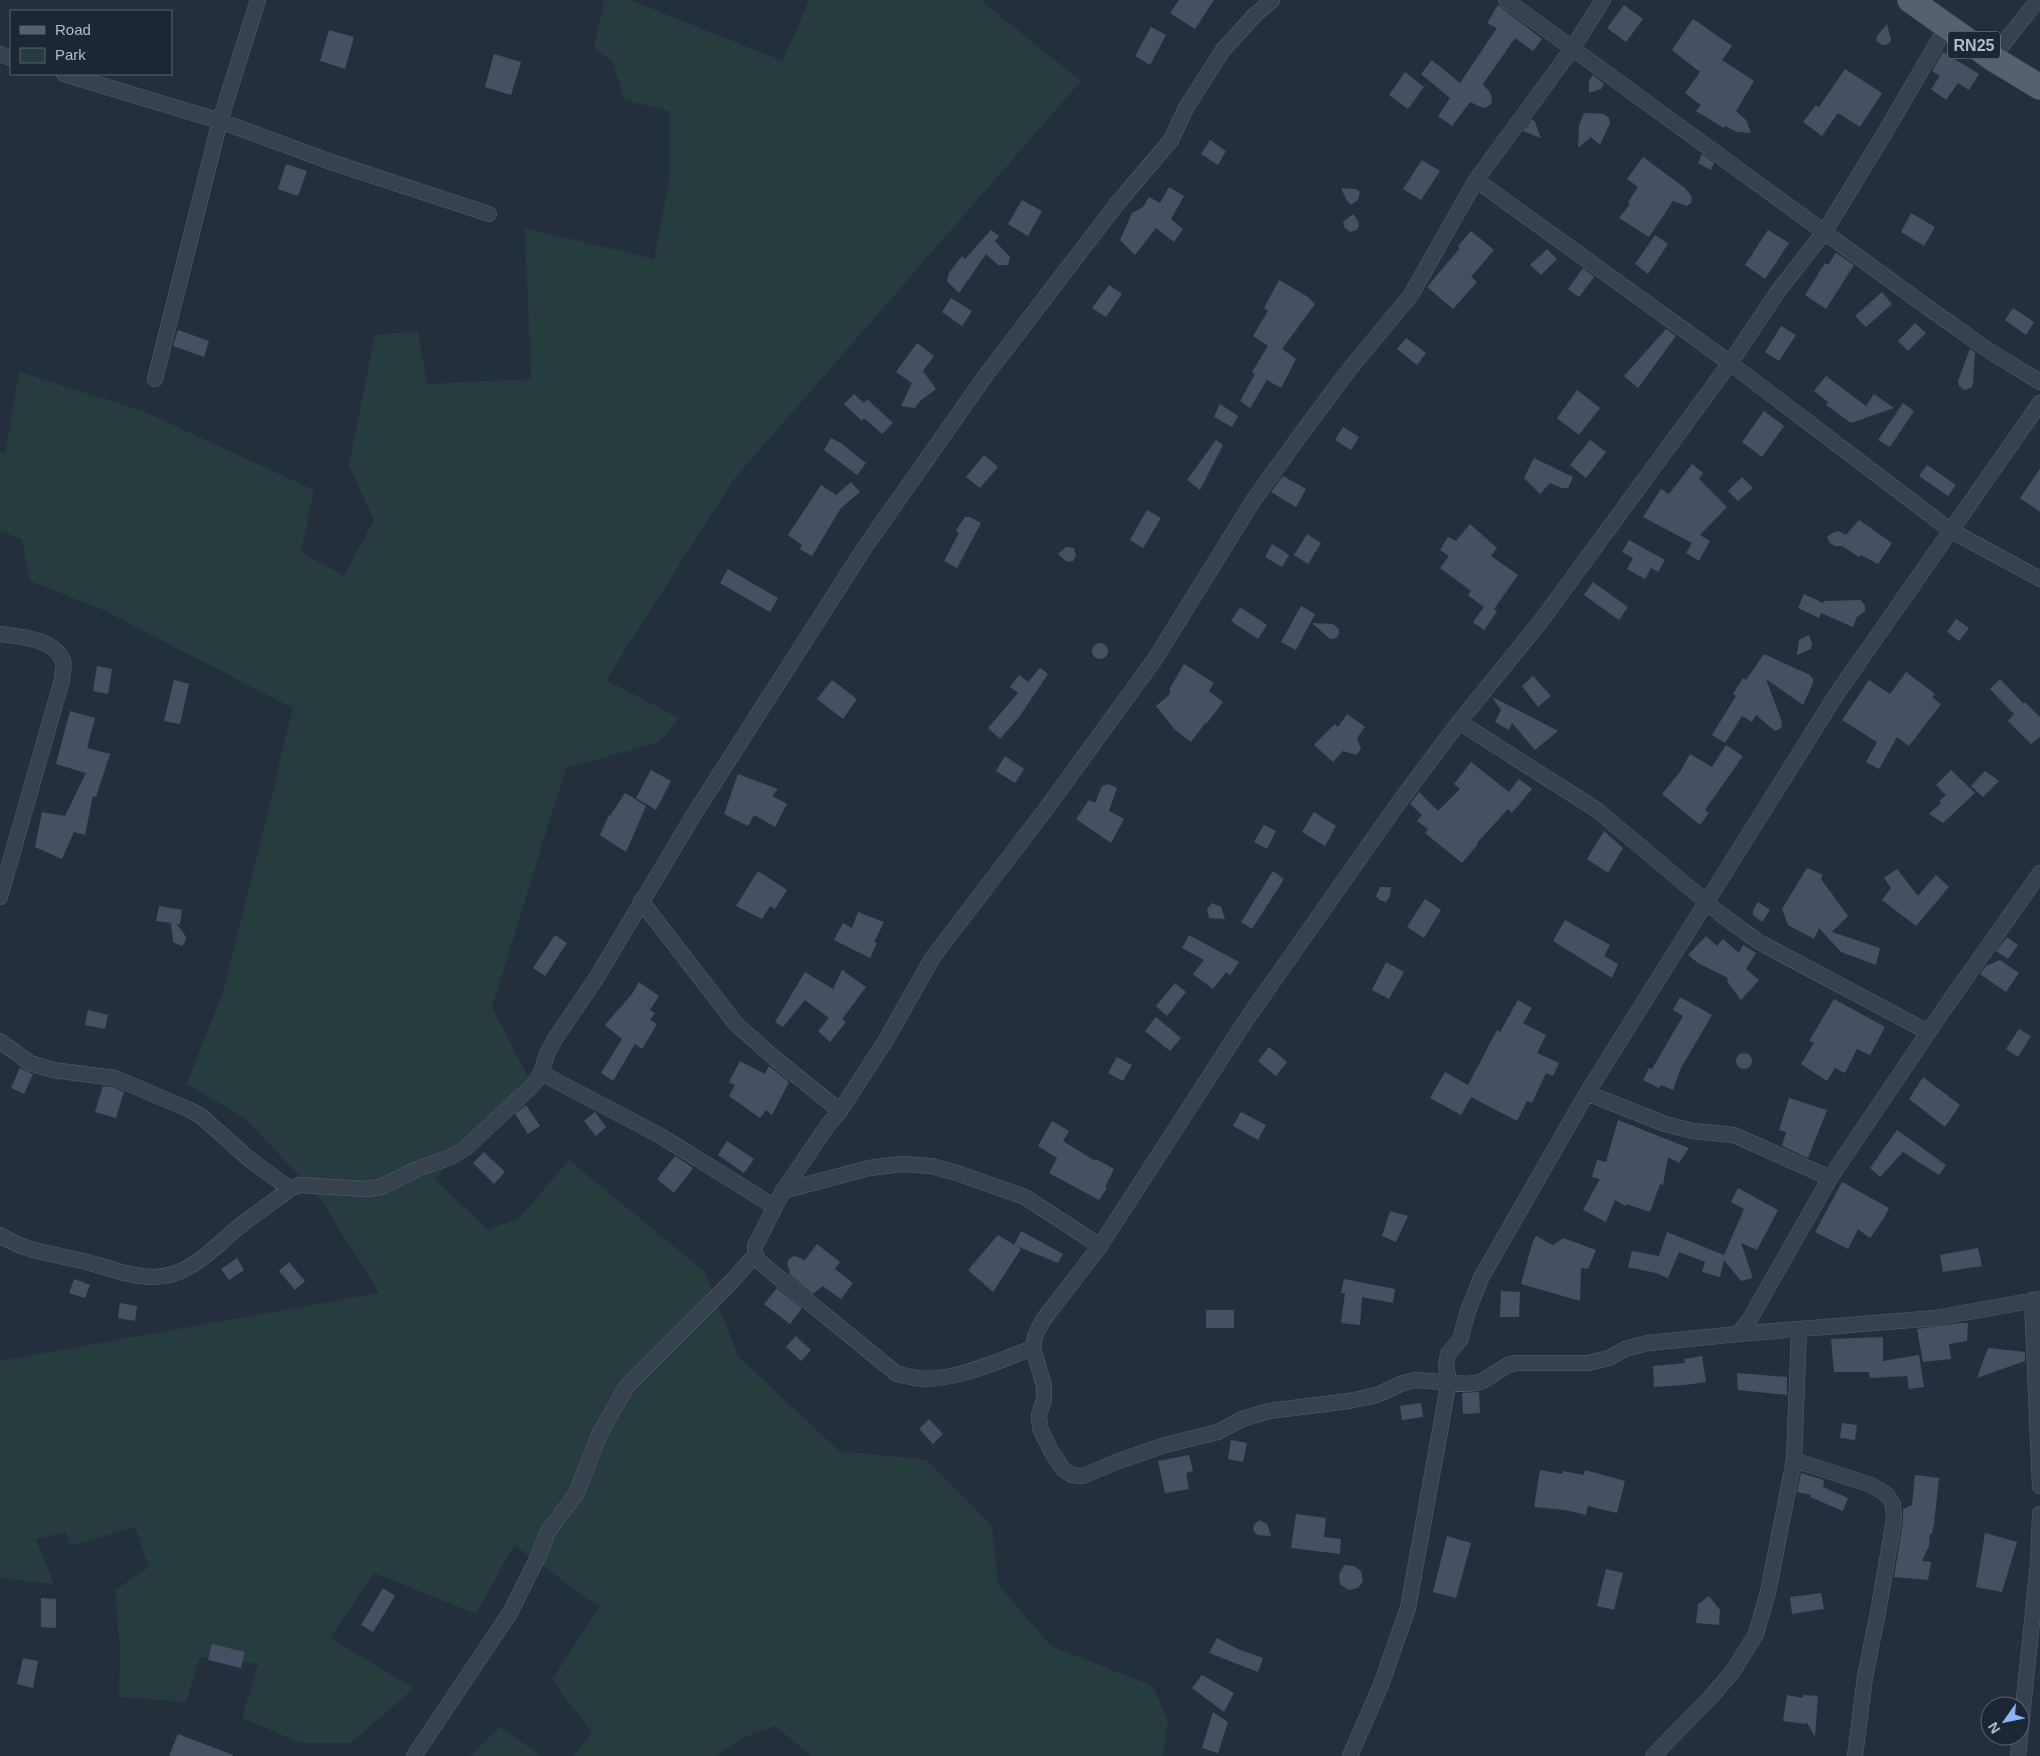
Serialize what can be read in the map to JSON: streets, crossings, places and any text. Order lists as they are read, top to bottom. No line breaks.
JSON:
{"streets":{"main road":["RN25"]},"legend":["Road","Park"],"north":"bottom left"}
